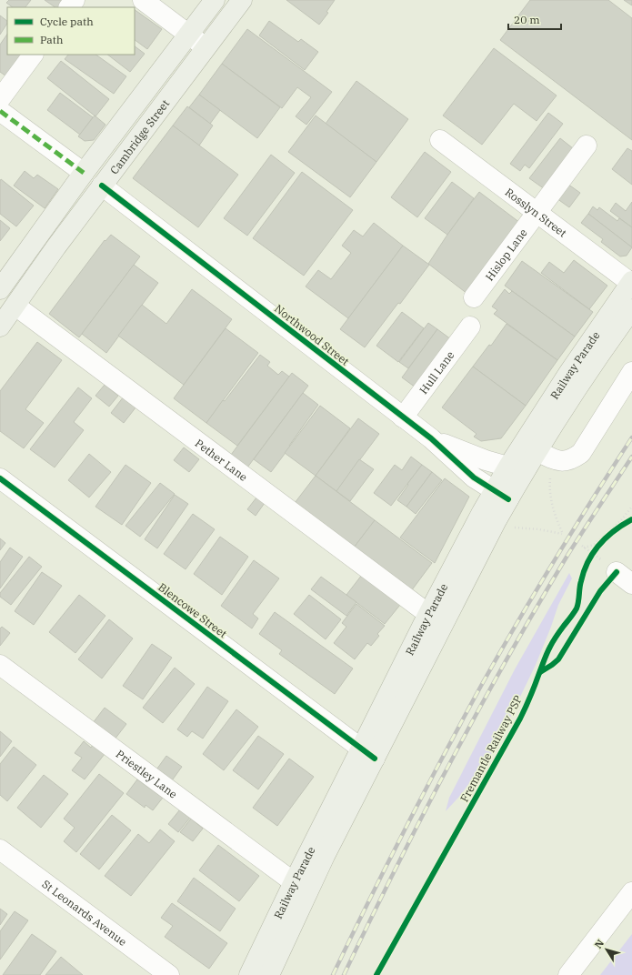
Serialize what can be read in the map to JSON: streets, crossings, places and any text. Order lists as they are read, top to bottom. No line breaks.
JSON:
{"streets":{"main road":["Cambridge Street","Railway Parade"],"street":["Rosslyn Street","Hislop Lane","Northwood Street","Hull Lane","Pether Lane","Blencowe Street","Priestley Lane","St Leonards Avenue"],"cycle path":["Fremantle Railway PSP"]},"crossings":[["Cambridge Street","Northwood Street"],["Cambridge Street","Pether Lane"],["Rosslyn Street","Hislop Lane"],["Rosslyn Street","Railway Parade"],["Northwood Street","Railway Parade"],["Northwood Street","Hull Lane"],["Railway Parade","Pether Lane"],["Railway Parade","Blencowe Street"],["Railway Parade","Priestley Lane"]],"legend":["Cycle path","Path"],"scale_bar":"20 m","north":"top left"}
